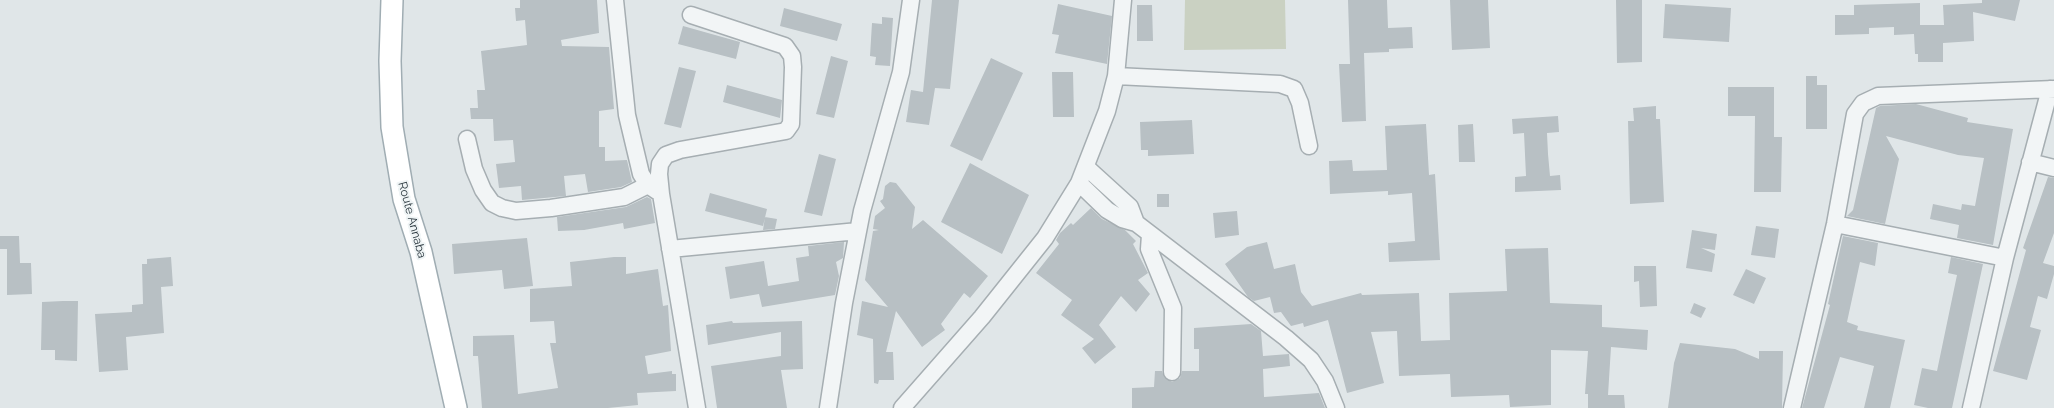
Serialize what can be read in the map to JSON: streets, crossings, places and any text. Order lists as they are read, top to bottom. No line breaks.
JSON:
{"streets":{"main road":["Route Annaba"]}}
